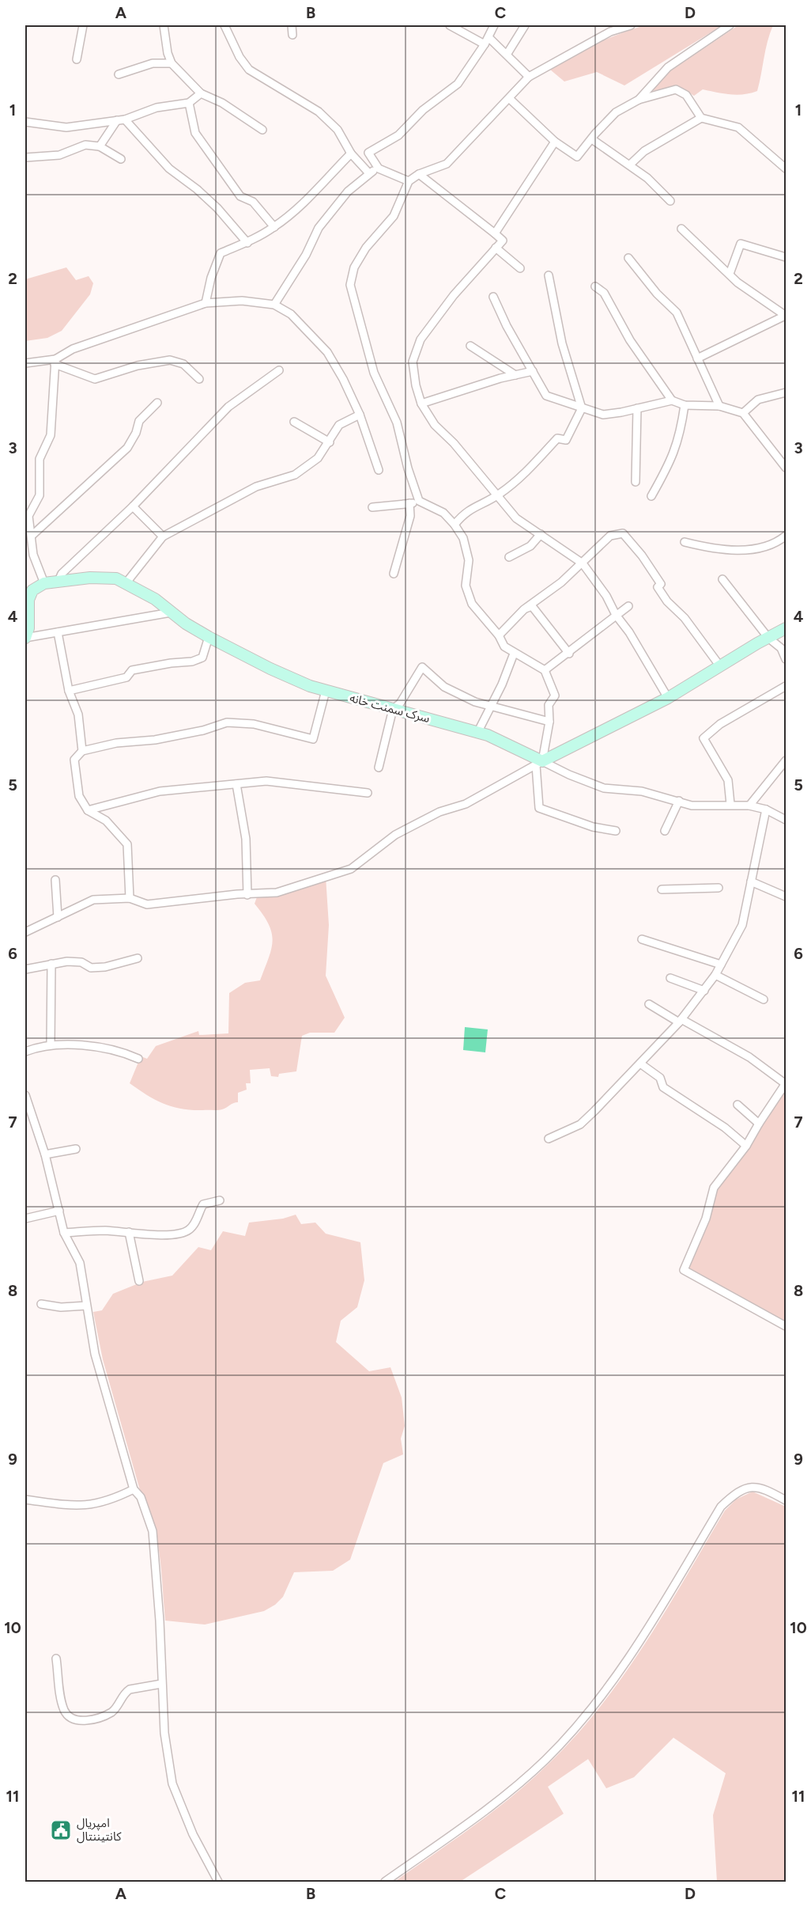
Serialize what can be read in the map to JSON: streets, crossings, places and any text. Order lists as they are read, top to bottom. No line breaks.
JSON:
{"streets":{"street":["سرک سمنت خانه"]},"places":{"public building":["امپریال کانتیننتال"]},"grid":{"columns":["A","B","C","D"],"rows":["1","2","3","4","5","6","7","8","9","10","11"]}}
